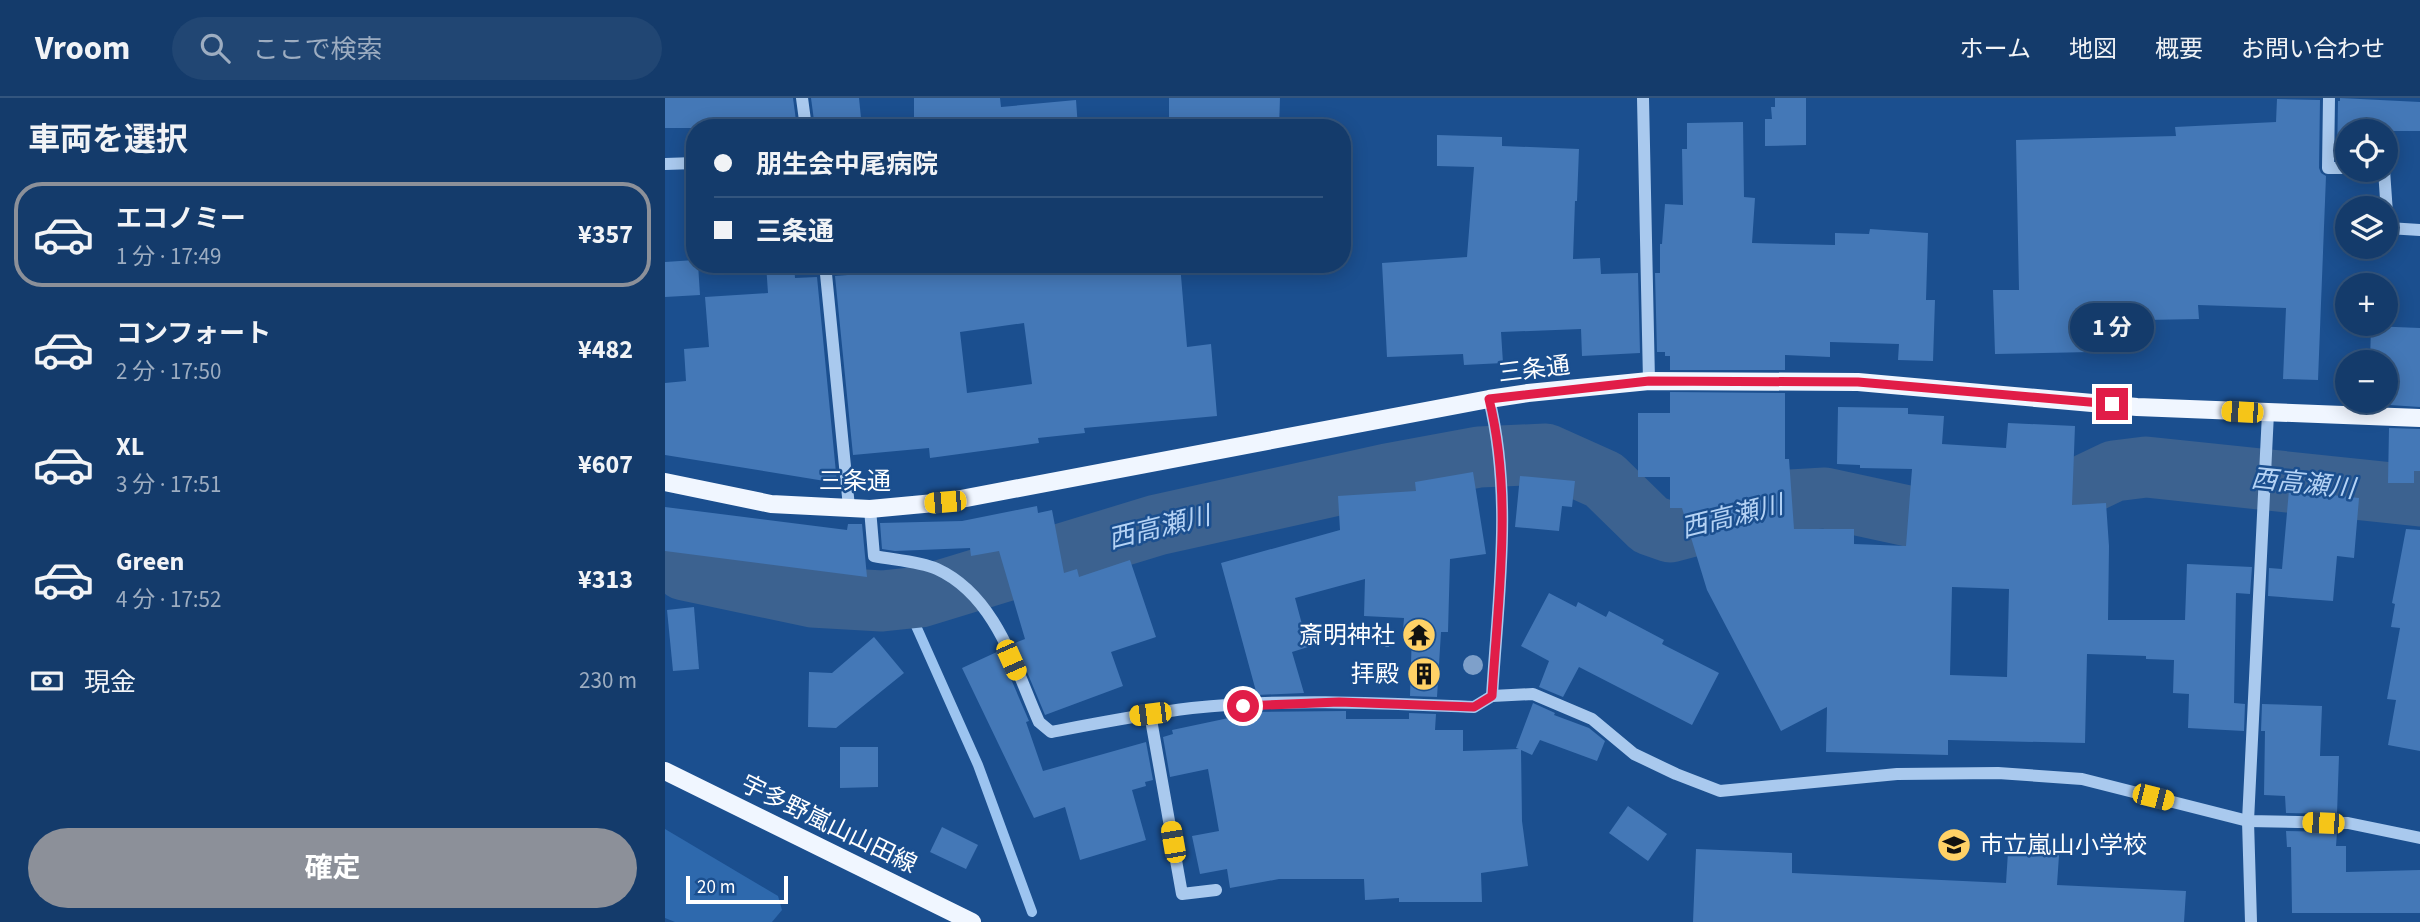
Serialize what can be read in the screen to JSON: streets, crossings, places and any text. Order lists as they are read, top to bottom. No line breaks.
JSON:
{"streets":{"main road":["三条通","宇多野嵐山山田線"]},"water":["西高瀬川"],"places":{"temple":["斎明神社"],"building":["拝殿"],"school or university":["市立嵐山小学校"]},"scale_bar":"20 m","page":{"header":"Vroom","search":"ここで検索","nav":["ホーム","地図","概要","お問い合わせ"],"heading":"車両を選択","map_buttons":["+","−"],"banner":["朋生会中尾病院","三条通"],"list":[{"name":"エコノミー","note":"1 分 · 17:49","value":"¥357"},{"name":"コンフォート","note":"2 分 · 17:50","value":"¥482"},{"name":"XL","note":"3 分 · 17:51","value":"¥607"},{"name":"Green","note":"4 分 · 17:52","value":"¥313"}],"bubble":"1 分","pay":["現金","230 m"],"buttons":"確定","scale":"20 m"}}
